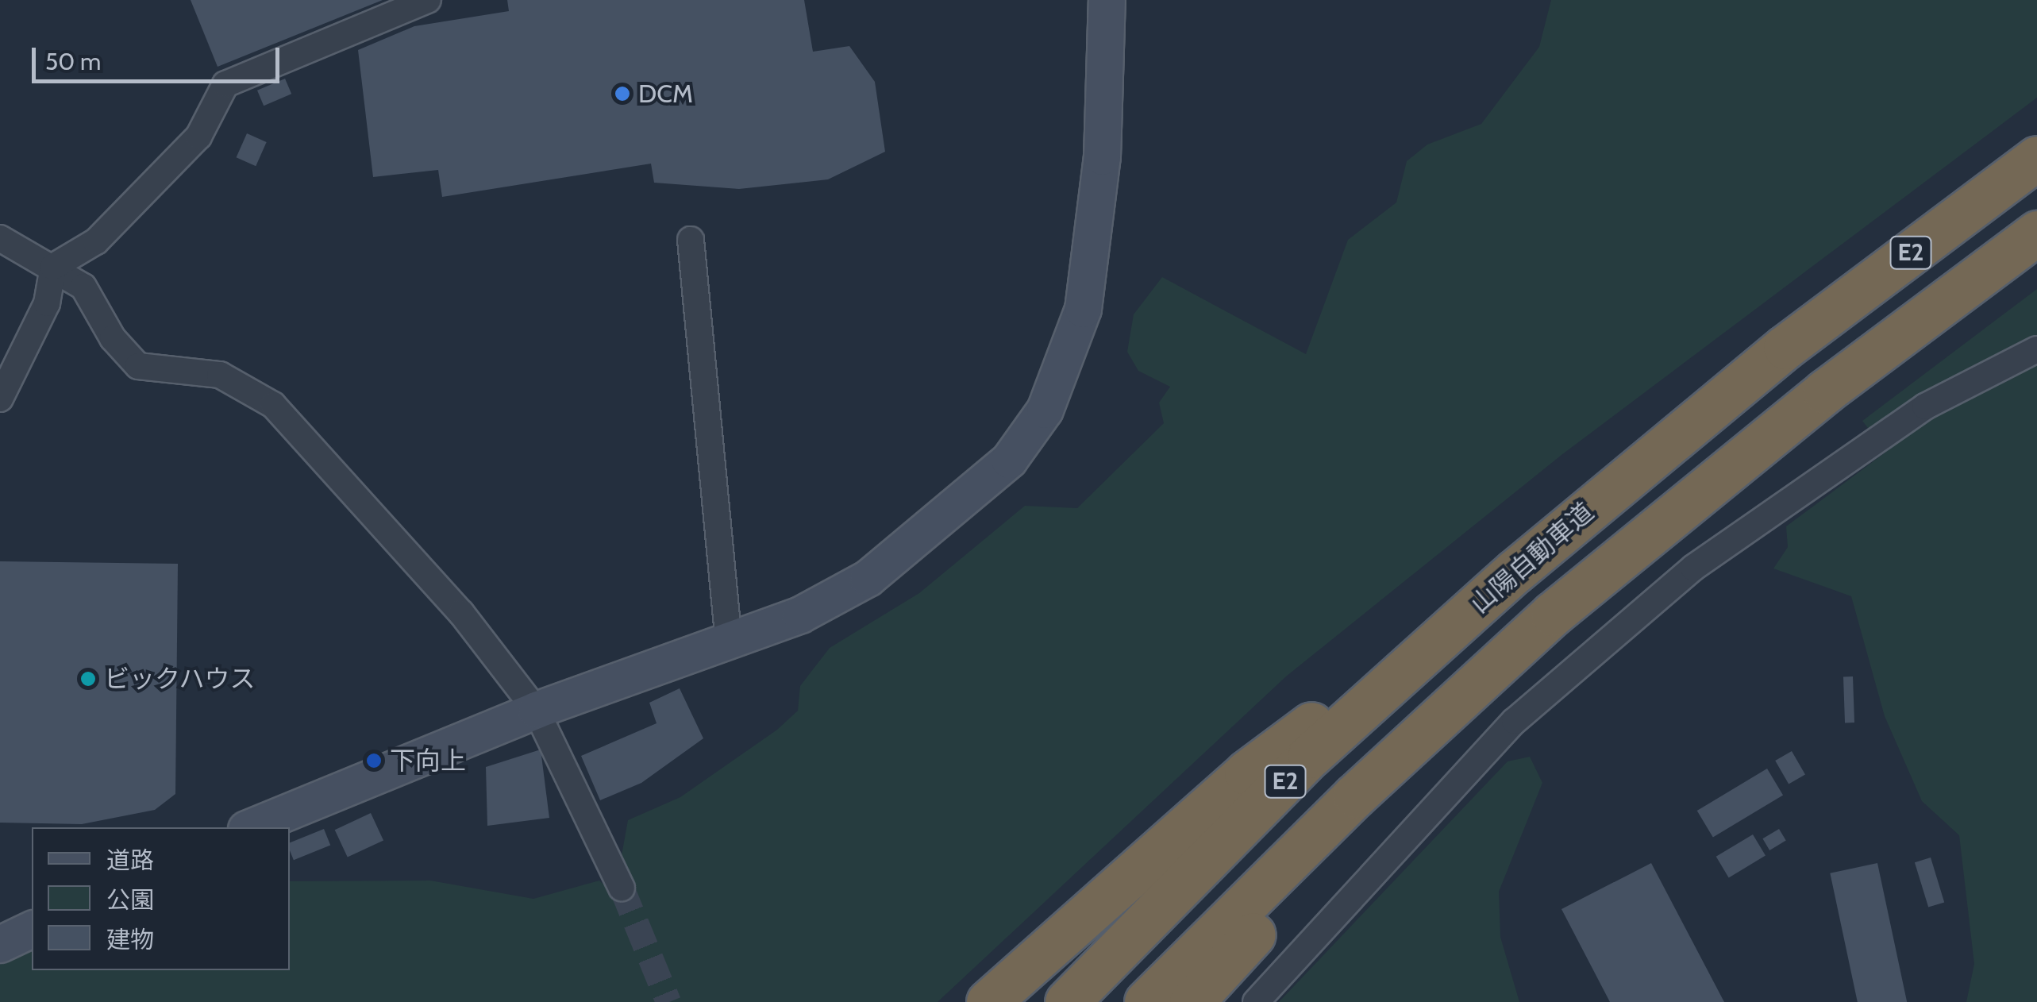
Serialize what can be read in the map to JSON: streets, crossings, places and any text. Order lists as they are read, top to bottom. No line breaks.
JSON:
{"streets":{"highway":["E2","山陽自動車道"]},"places":["DCM","ビックハウス","下向上"],"legend":["道路","公園","建物"],"scale_bar":"50 m"}
